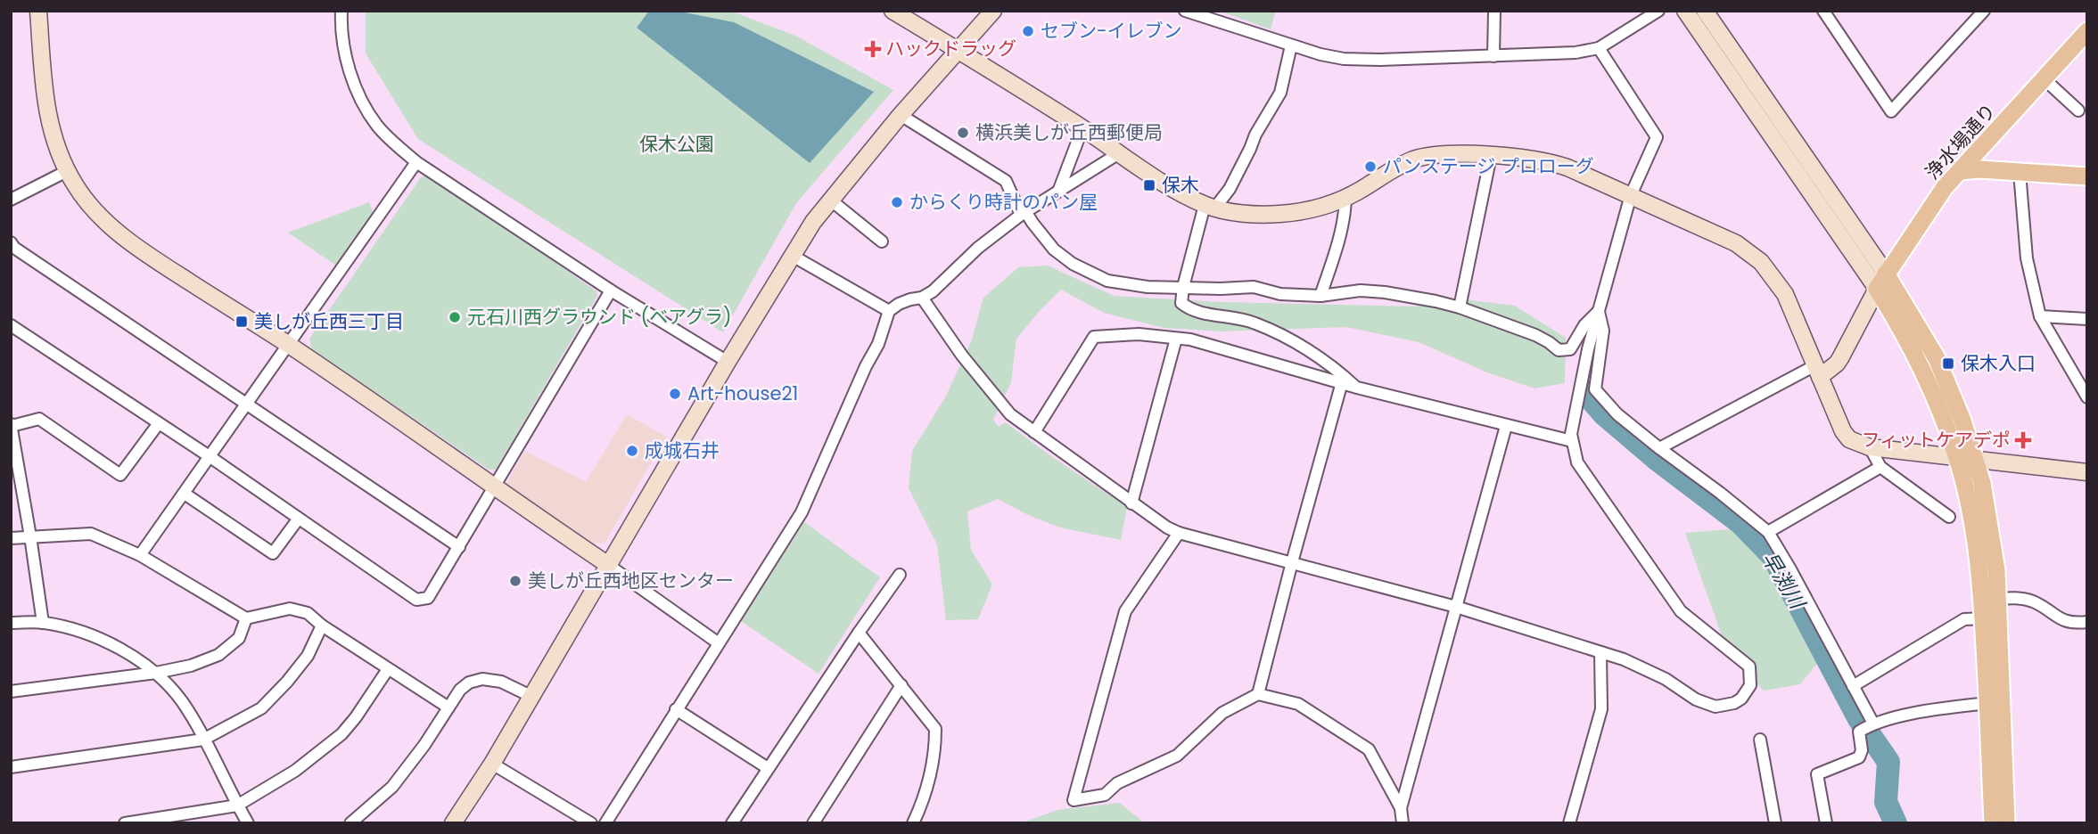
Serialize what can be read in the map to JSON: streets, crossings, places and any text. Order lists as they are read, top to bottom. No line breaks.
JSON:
{"streets":{"main road":["浄水場通り"]},"water":["早渕川"],"parks":["保木公園"],"places":{"other":["セブン-イレブン","横浜美しが丘西郵便局","パンステージ プロローグ","からくり時計のパン屋","元石川西グラウンド (ベアグラ)","Art-house21","成城石井","美しが丘西地区センター"],"health":["ハックドラッグ","フィットケアデポ"],"transit":["保木","美しが丘西三丁目","保木入口"]}}
